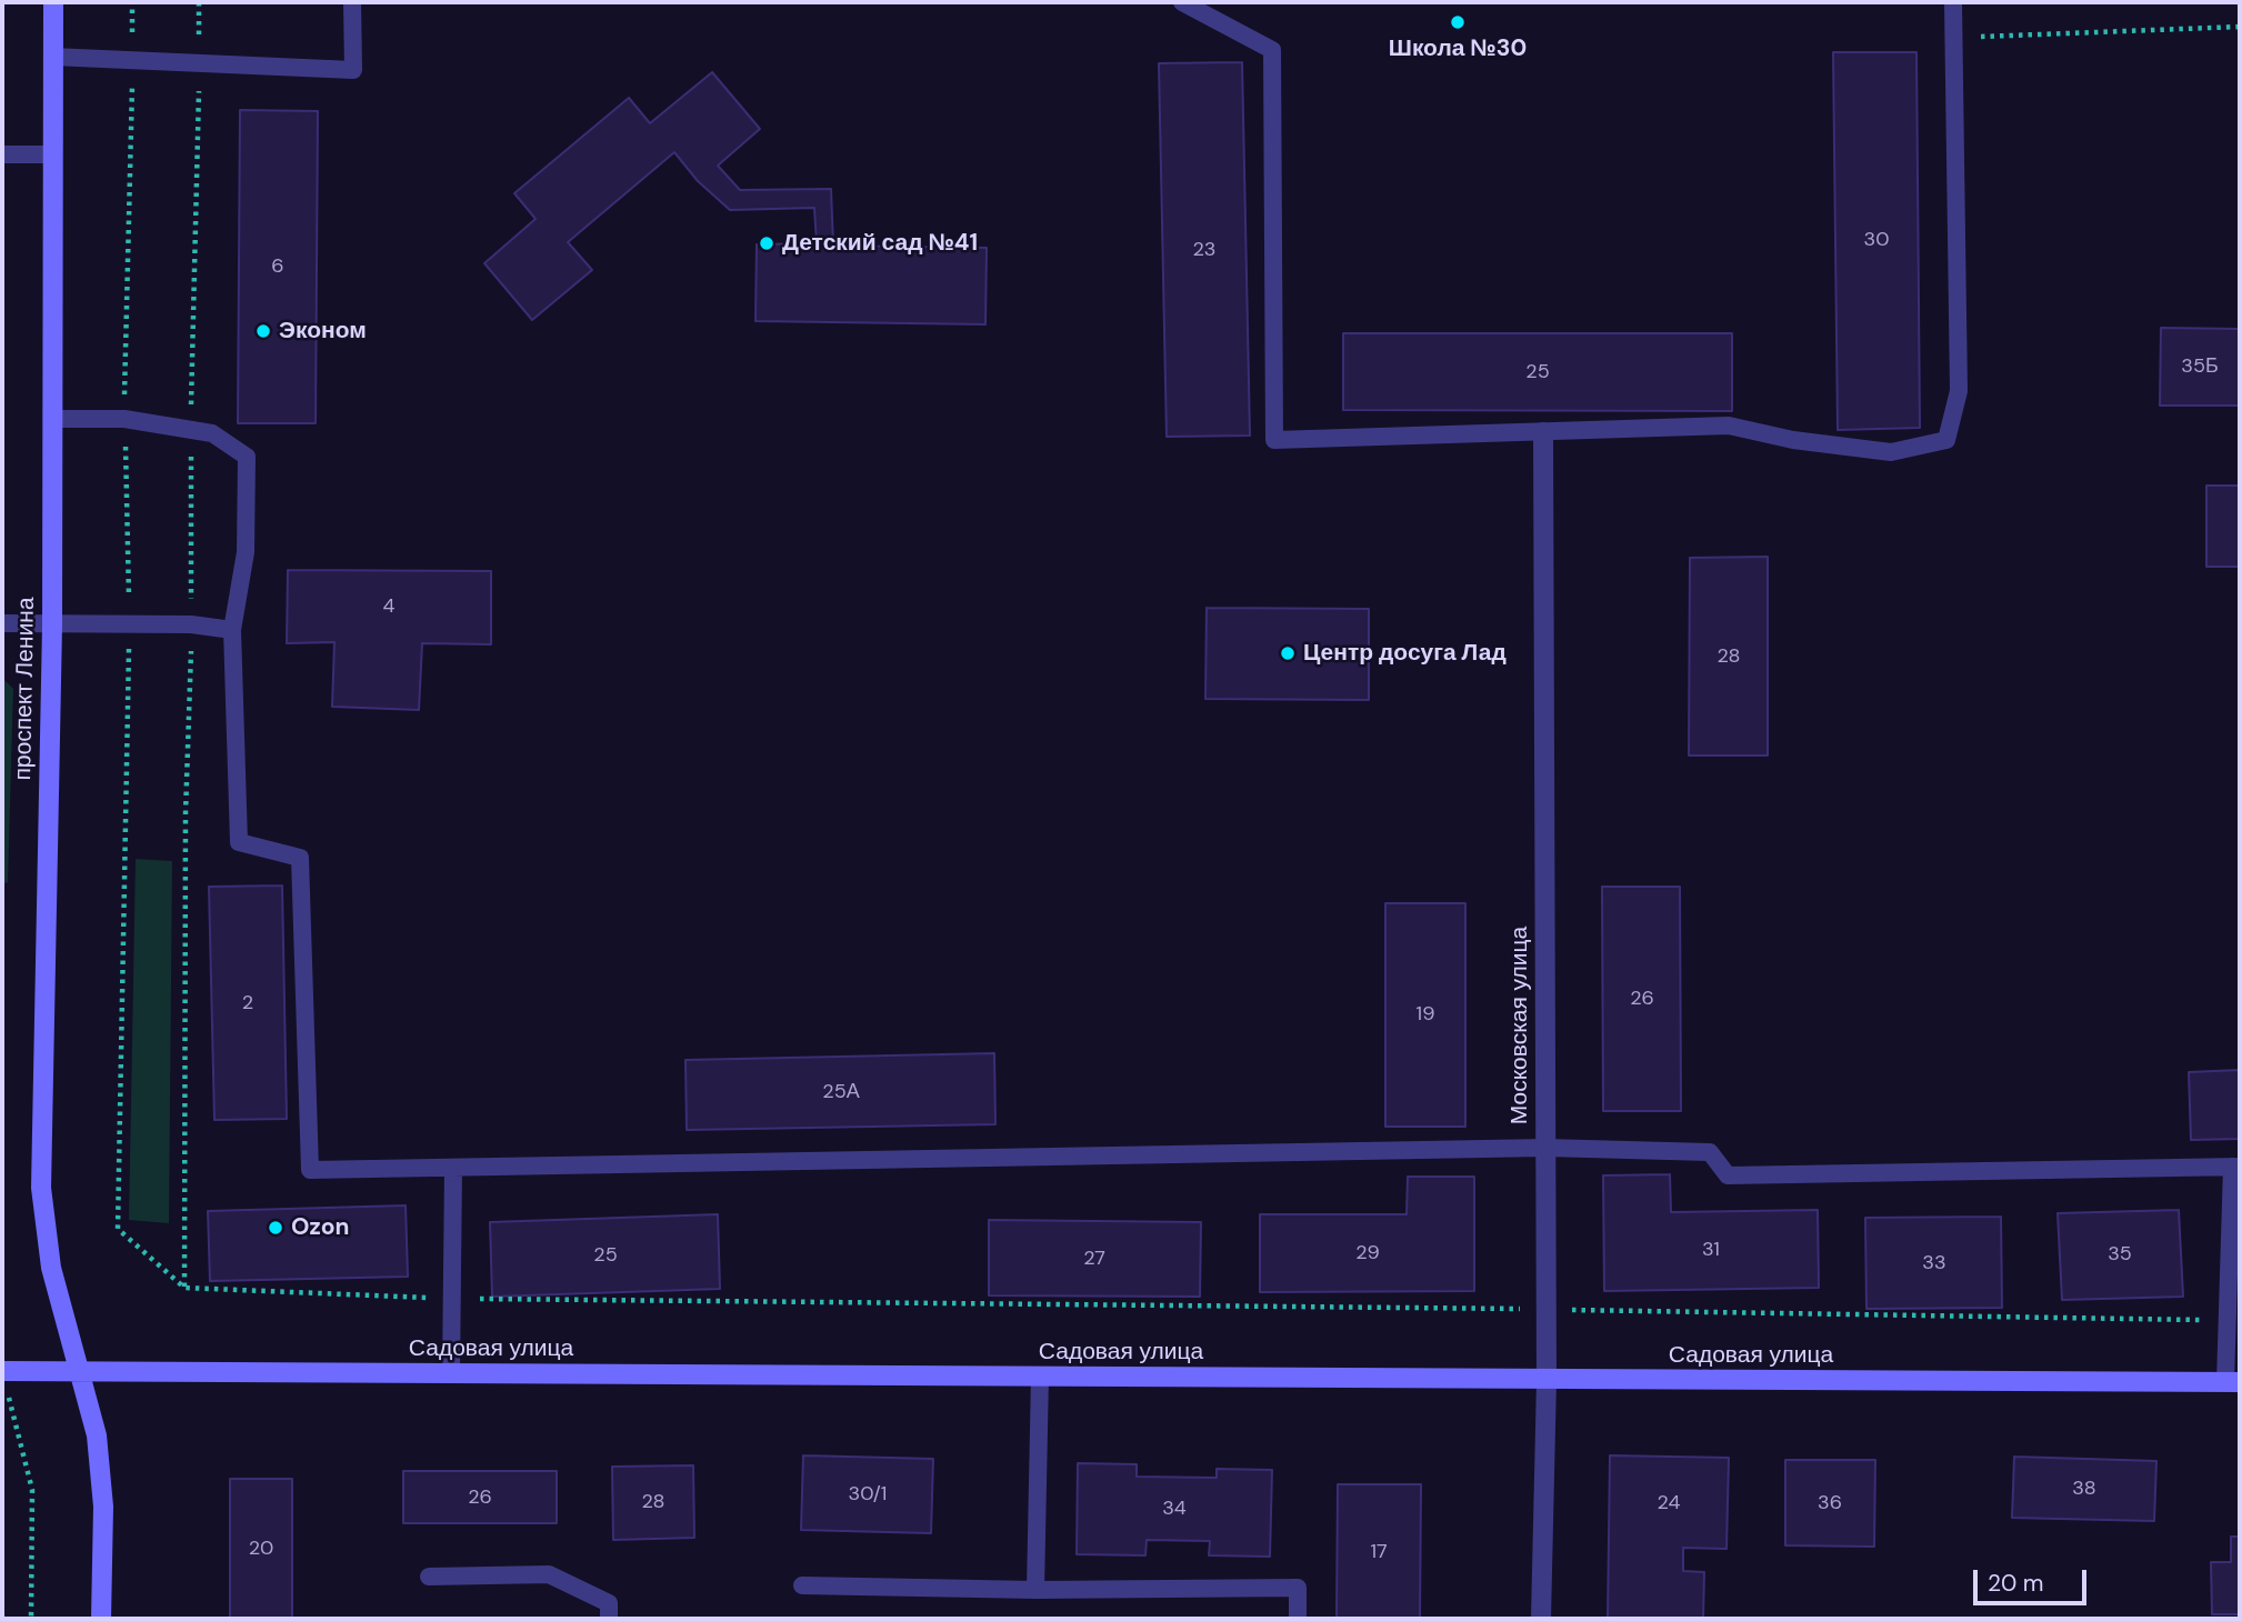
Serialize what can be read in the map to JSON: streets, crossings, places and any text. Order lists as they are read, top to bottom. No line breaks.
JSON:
{"streets":{"street":["проспект Ленина","Московская улица","Садовая улица"]},"crossings":[["проспект Ленина","Садовая улица"],["Московская улица","Садовая улица"]],"places":["Школа №30","Детский сад №41","Эконом","Центр досуга Лад","Ozon"],"house_numbers":["30","23","6","35Б","25","4","28","26","2","19","25А","31","29","35","25","27","33","38","30/1","26","28","24","36","34","20","17"],"scale_bar":"20 m"}
